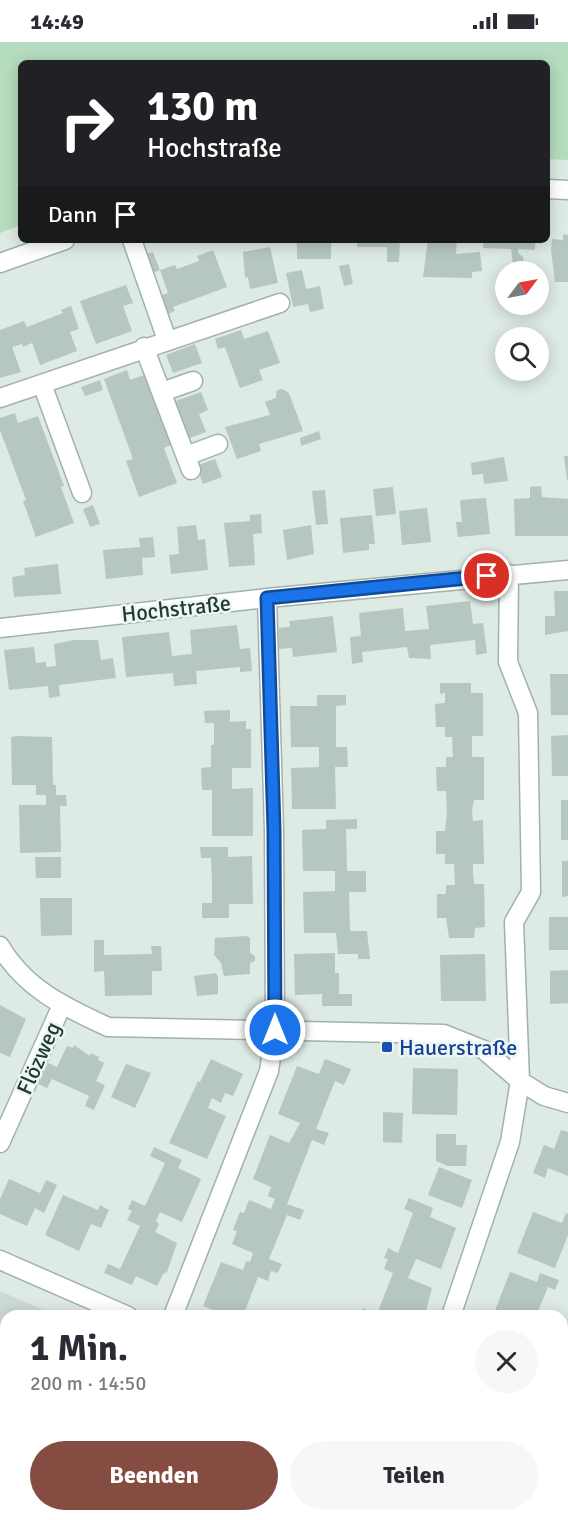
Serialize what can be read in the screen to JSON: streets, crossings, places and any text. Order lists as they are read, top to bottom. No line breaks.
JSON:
{"streets":{"street":["Hochstraße","Flözweg"]},"places":{"transit":["Hauerstraße"]},"north":"top right","page":{"status":"14:49","turn":["130 m","Hochstraße"],"then":"Dann","heading":["1 Min.","200 m · 14:50"],"buttons":["Beenden","Teilen"]}}
